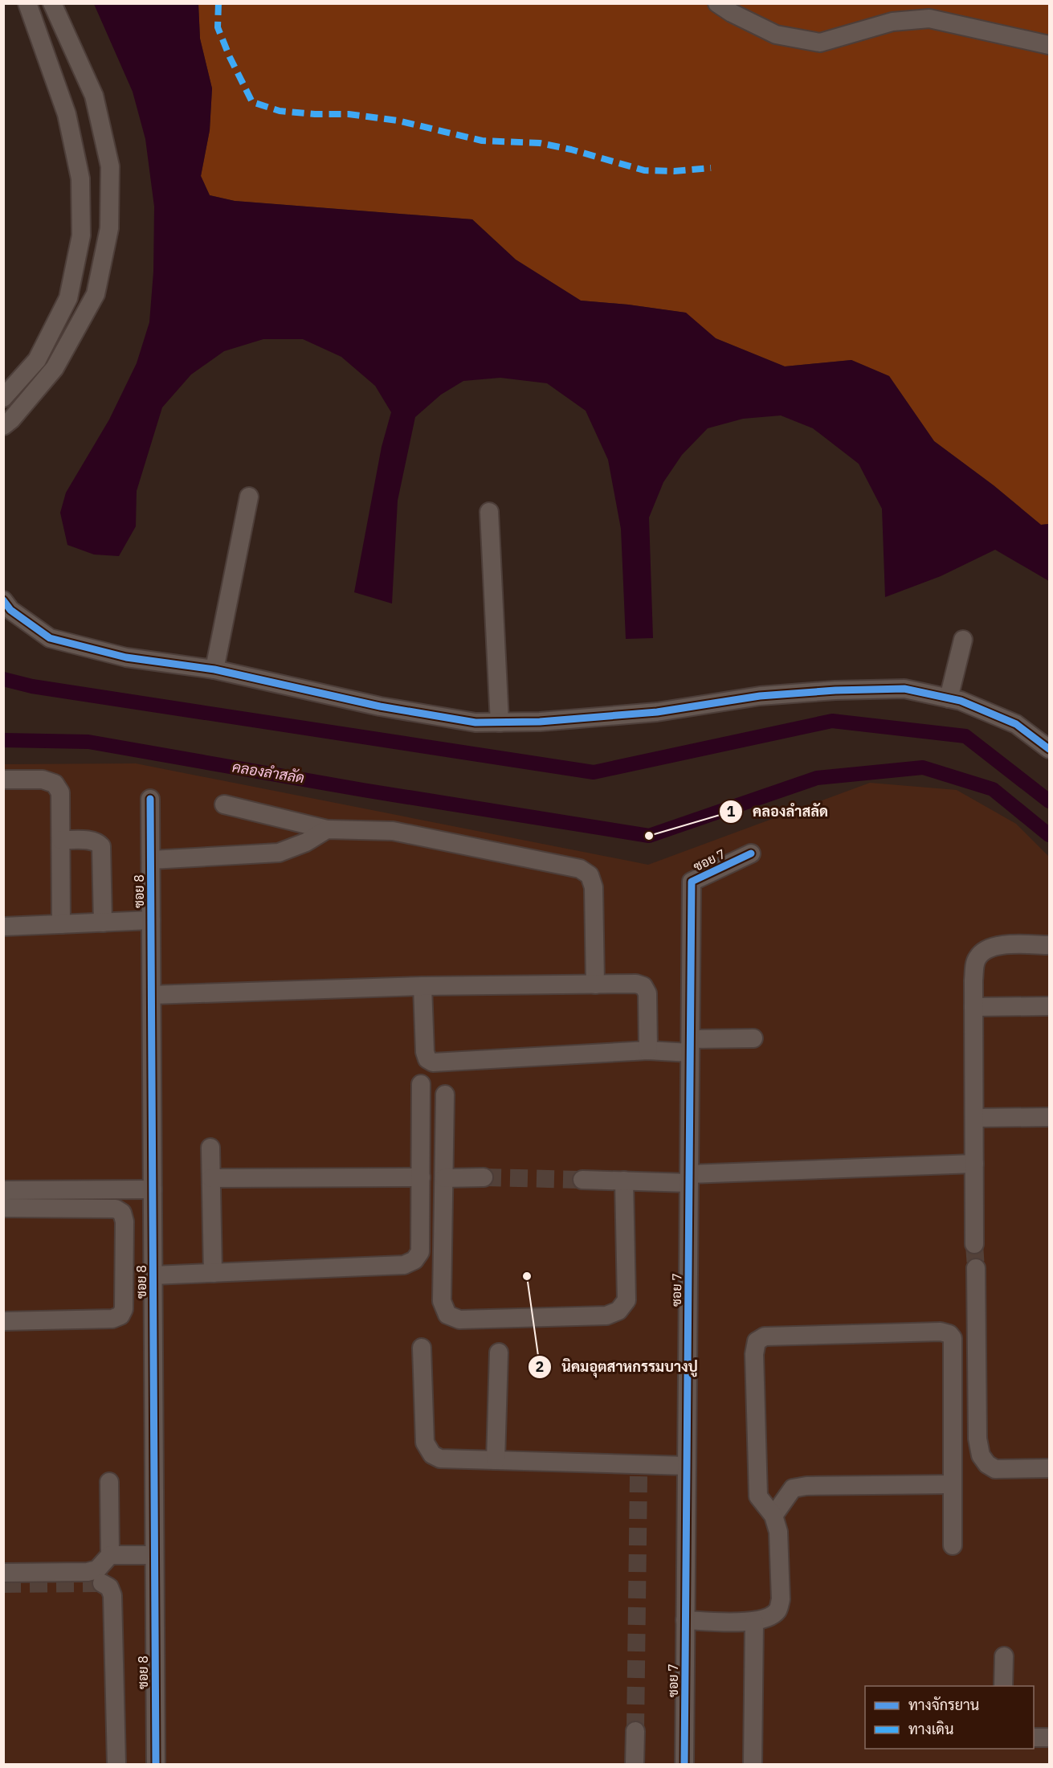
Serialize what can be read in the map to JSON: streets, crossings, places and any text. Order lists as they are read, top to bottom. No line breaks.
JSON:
{"streets":{"street":["ซอย 7","ซอย 8"]},"water":["คลองลำสลัด"],"places":["คลองลำสลัด","นิคมอุตสาหกรรมบางปู"],"legend":["ทางจักรยาน","ทางเดิน"]}
